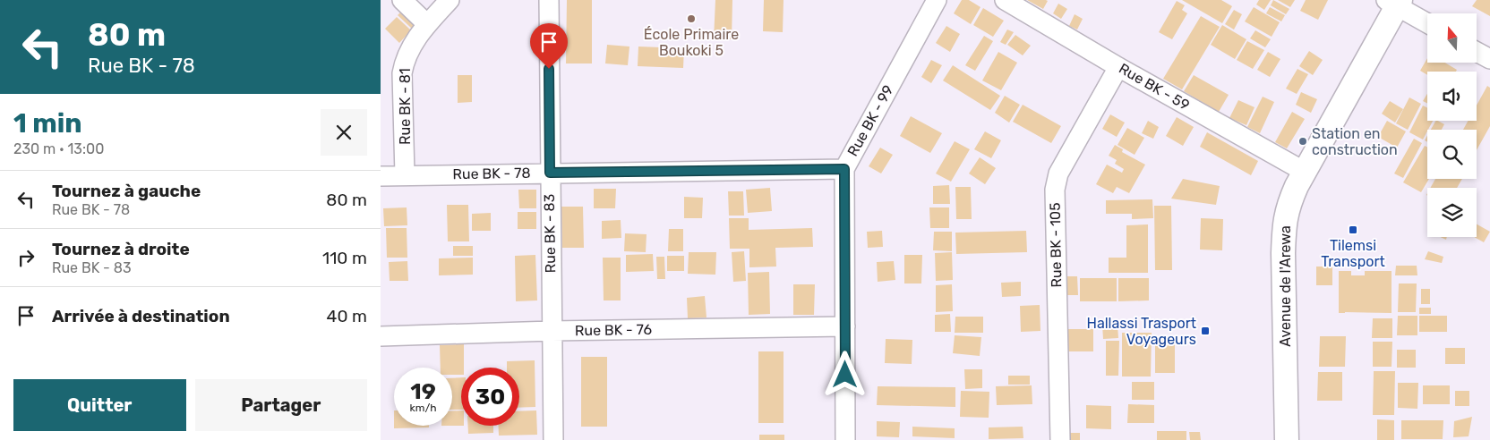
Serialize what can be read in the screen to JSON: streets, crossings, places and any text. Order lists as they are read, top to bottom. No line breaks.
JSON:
{"streets":{"street":["Rue BK - 59","Rue BK - 81","Rue BK - 99","Rue BK - 78","Rue BK - 83","Rue BK - 105","Avenue de l'Arewa","Rue BK - 76"]},"crossings":[["Rue BK - 59","Rue BK - 105"],["Rue BK - 59","Avenue de l'Arewa"],["Rue BK - 81","Rue BK - 78"],["Rue BK - 99","Rue BK - 78"],["Rue BK - 99","Rue BK - 76"],["Rue BK - 78","Rue BK - 83"],["Rue BK - 83","Rue BK - 76"]],"places":{"other":["École Primaire Boukoki 5","Station en construction"],"transit":["Tilemsi Transport","Hallassi Trasport Voyageurs"]},"north":"top","page":{"turn":["80 m","Rue BK - 78"],"heading":["1 min","230 m · 13:00"],"list":[{"name":"Tournez à gauche","note":"Rue BK - 78","value":"80 m"},{"name":"Tournez à droite","note":"Rue BK - 83","value":"110 m"},{"name":"Arrivée à destination","value":"40 m"}],"speed":"19 km/h","limit":"30","buttons":["Quitter","Partager"]}}
